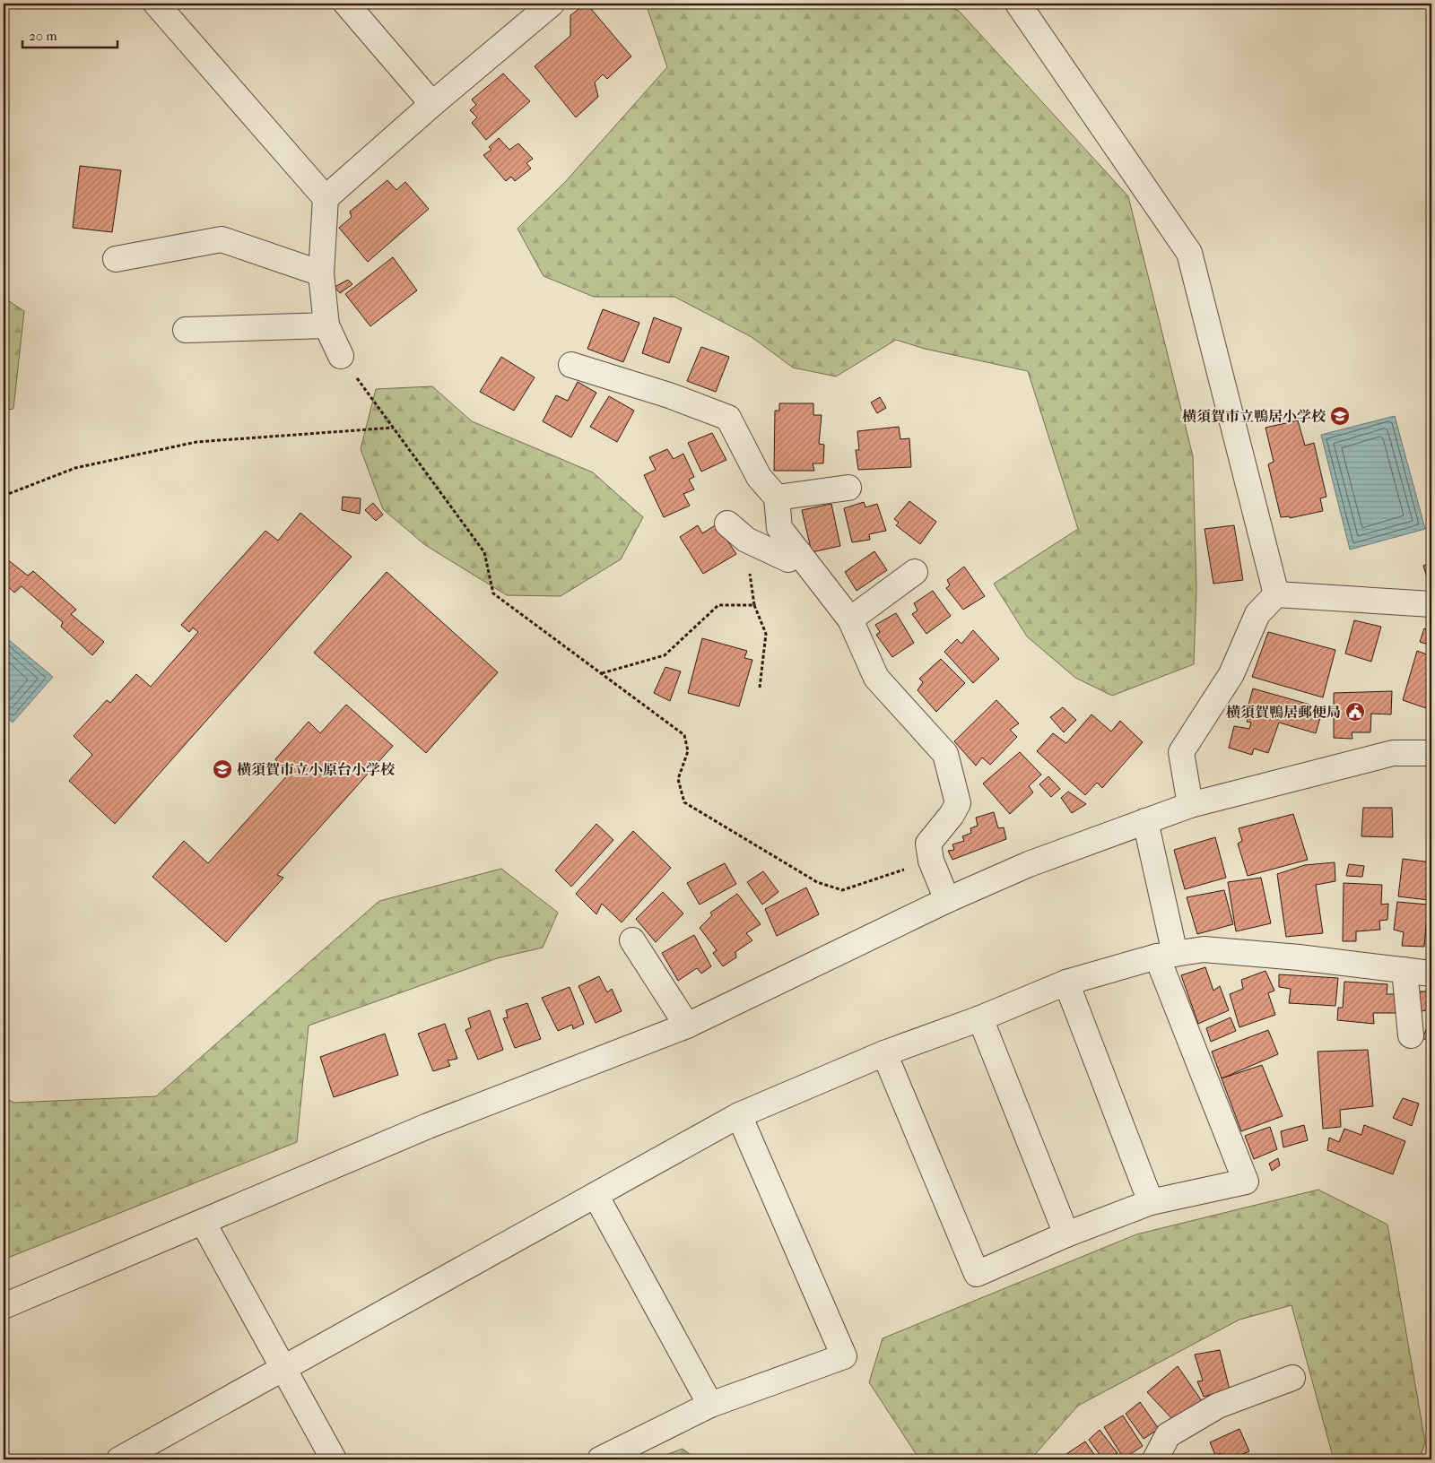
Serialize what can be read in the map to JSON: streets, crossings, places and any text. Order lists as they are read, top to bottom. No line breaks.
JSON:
{"places":{"school or university":["横須賀市立鴨居小学校","横須賀市立小原台小学校"],"public building":["横須賀鴨居郵便局"]},"scale_bar":"20 m"}
